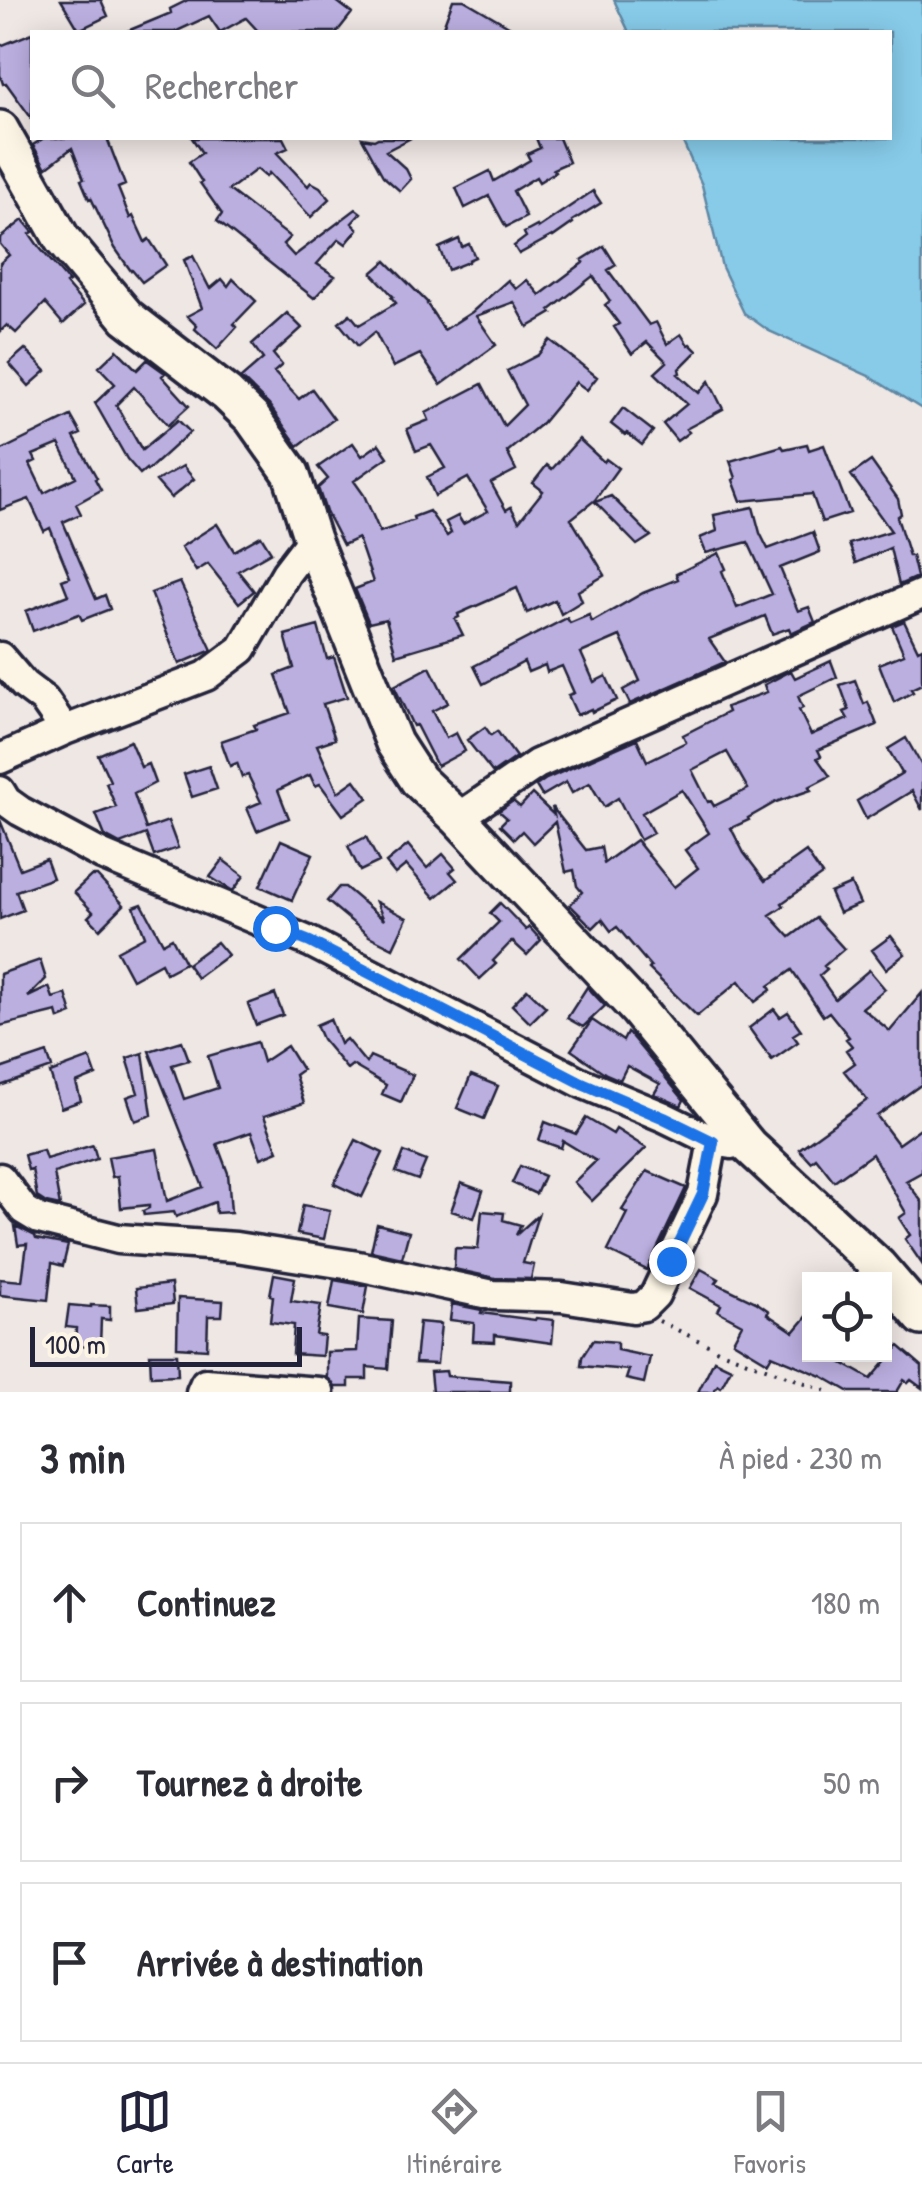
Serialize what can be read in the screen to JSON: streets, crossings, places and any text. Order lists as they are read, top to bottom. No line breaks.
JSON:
{"scale_bar":"100 m","page":{"search":"Rechercher","scale":"100 m","heading":["3 min","À pied · 230 m"],"list":[["Continuez","180 m"],["Tournez à droite","50 m"],"Arrivée à destination"],"nav":["Carte","Itinéraire","Favoris"]}}
